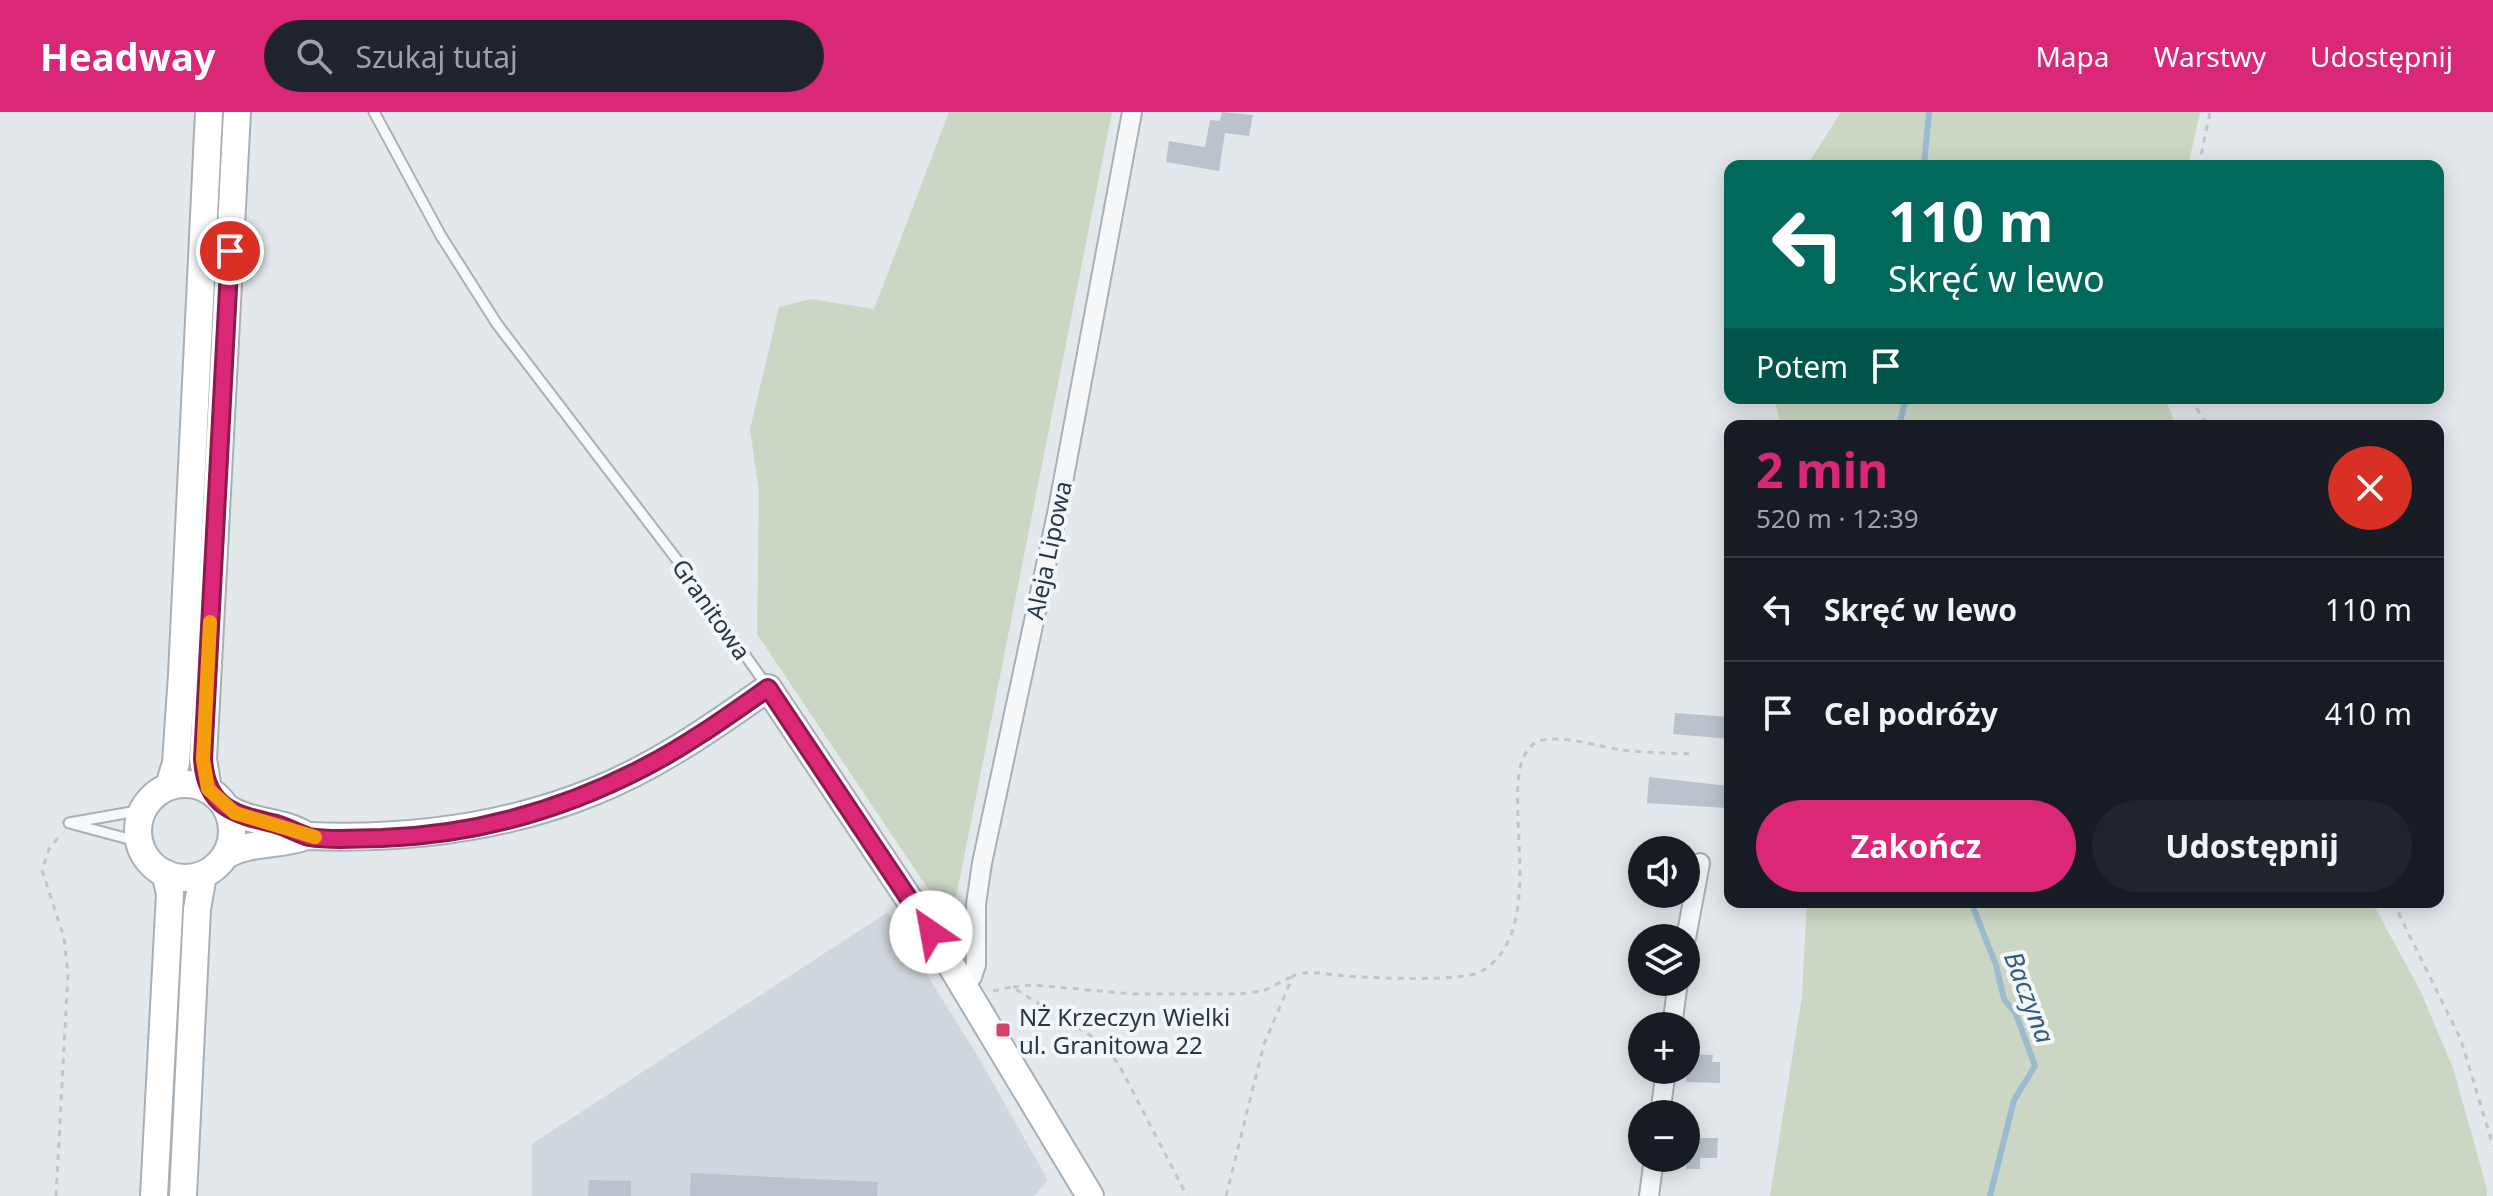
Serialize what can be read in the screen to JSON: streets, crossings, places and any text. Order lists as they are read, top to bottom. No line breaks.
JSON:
{"streets":{"main road":["Granitowa"],"street":["Aleja Lipowa"]},"crossings":[["Aleja Lipowa","Granitowa"]],"water":["Baczyna"],"places":{"transit":["NŻ Krzeczyn Wielki ul. Granitowa 22"]},"page":{"header":"Headway","search":"Szukaj tutaj","nav":["Mapa","Warstwy","Udostępnij"],"turn":["110 m","Skręć w lewo"],"then":"Potem","heading":["2 min","520 m · 12:39"],"list":[{"name":"Skręć w lewo","value":"110 m"},{"name":"Cel podróży","value":"410 m"}],"buttons":["Zakończ","Udostępnij"],"map_buttons":["+","−"]}}
